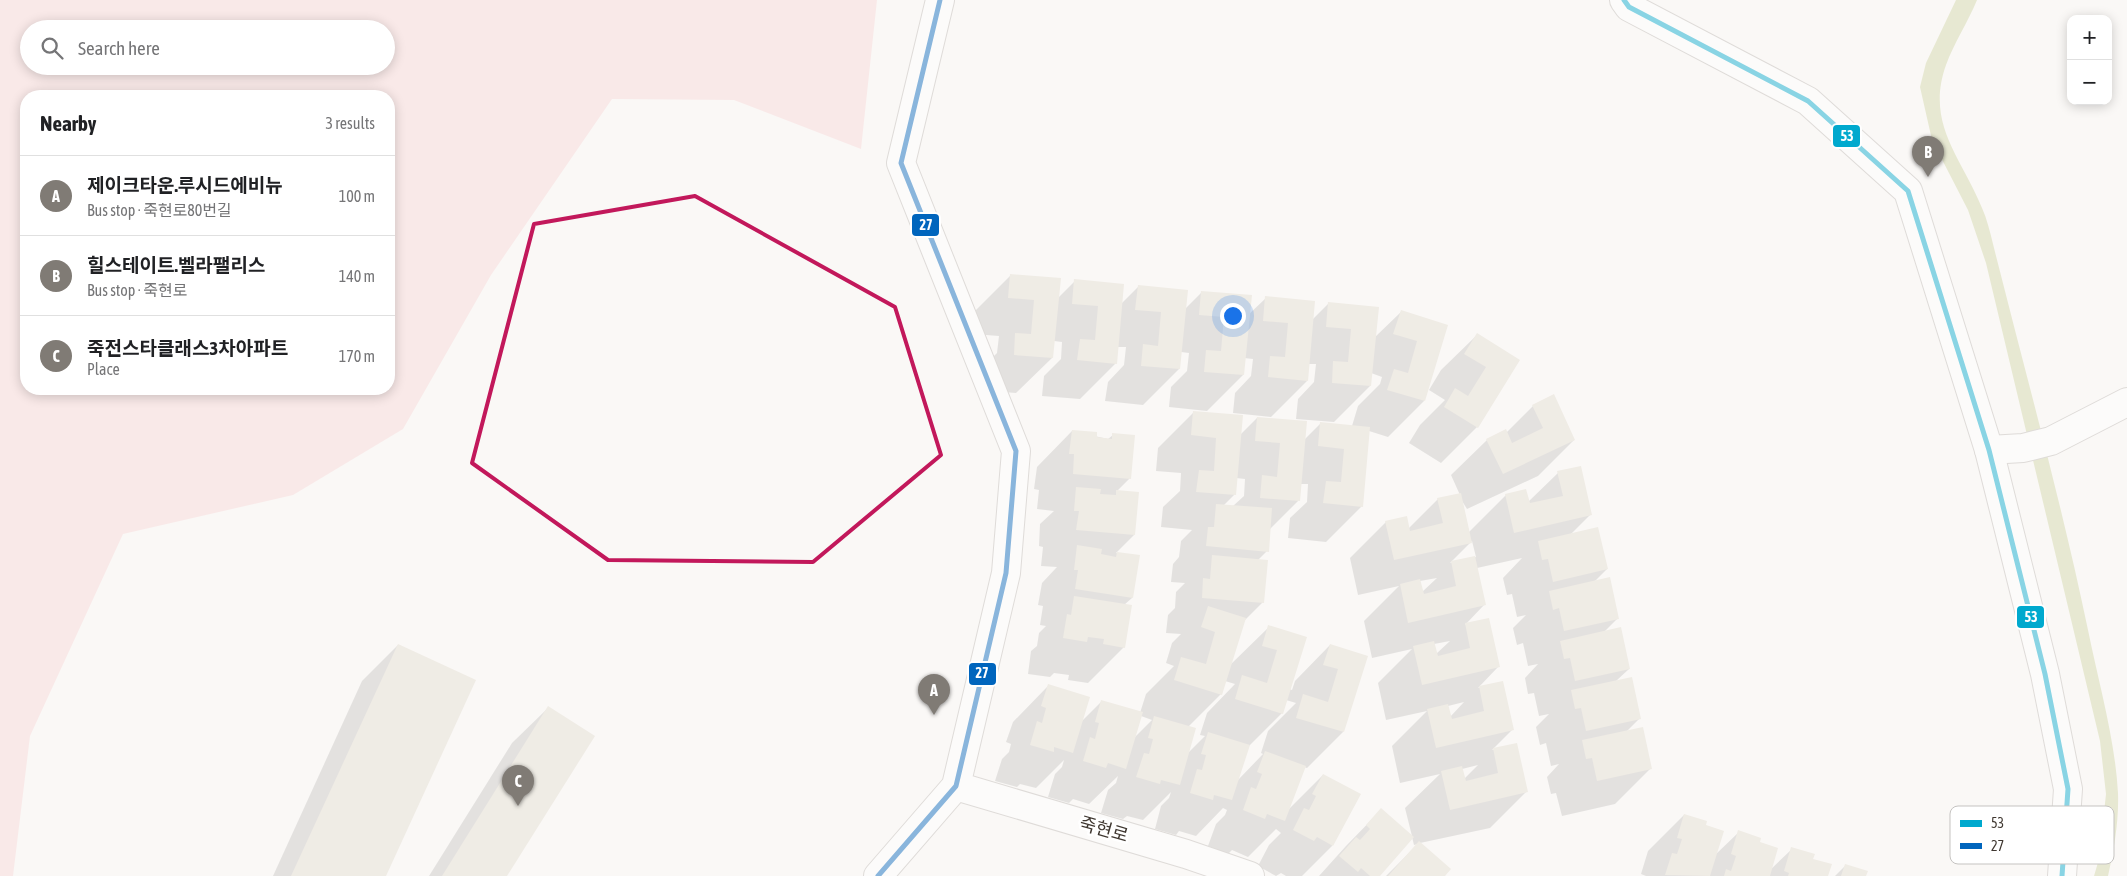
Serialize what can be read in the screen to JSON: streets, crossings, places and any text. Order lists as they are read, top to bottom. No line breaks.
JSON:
{"streets":{"street":["죽현로"]},"lines":["transit line 53","transit line 27"],"legend":["53","27"],"page":{"map_buttons":["+","−"],"search":"Search here","heading":["Nearby","3 results"],"pins":["B","A","C"],"list":[{"mark":"A","name":"제이크타운.루시드에비뉴","note":"Bus stop · 죽현로80번길","value":"100 m"},{"mark":"B","name":"힐스테이트.벨라팰리스","note":"Bus stop · 죽현로","value":"140 m"},{"mark":"C","name":"죽전스타클래스3차아파트","note":"Place","value":"170 m"}]}}
